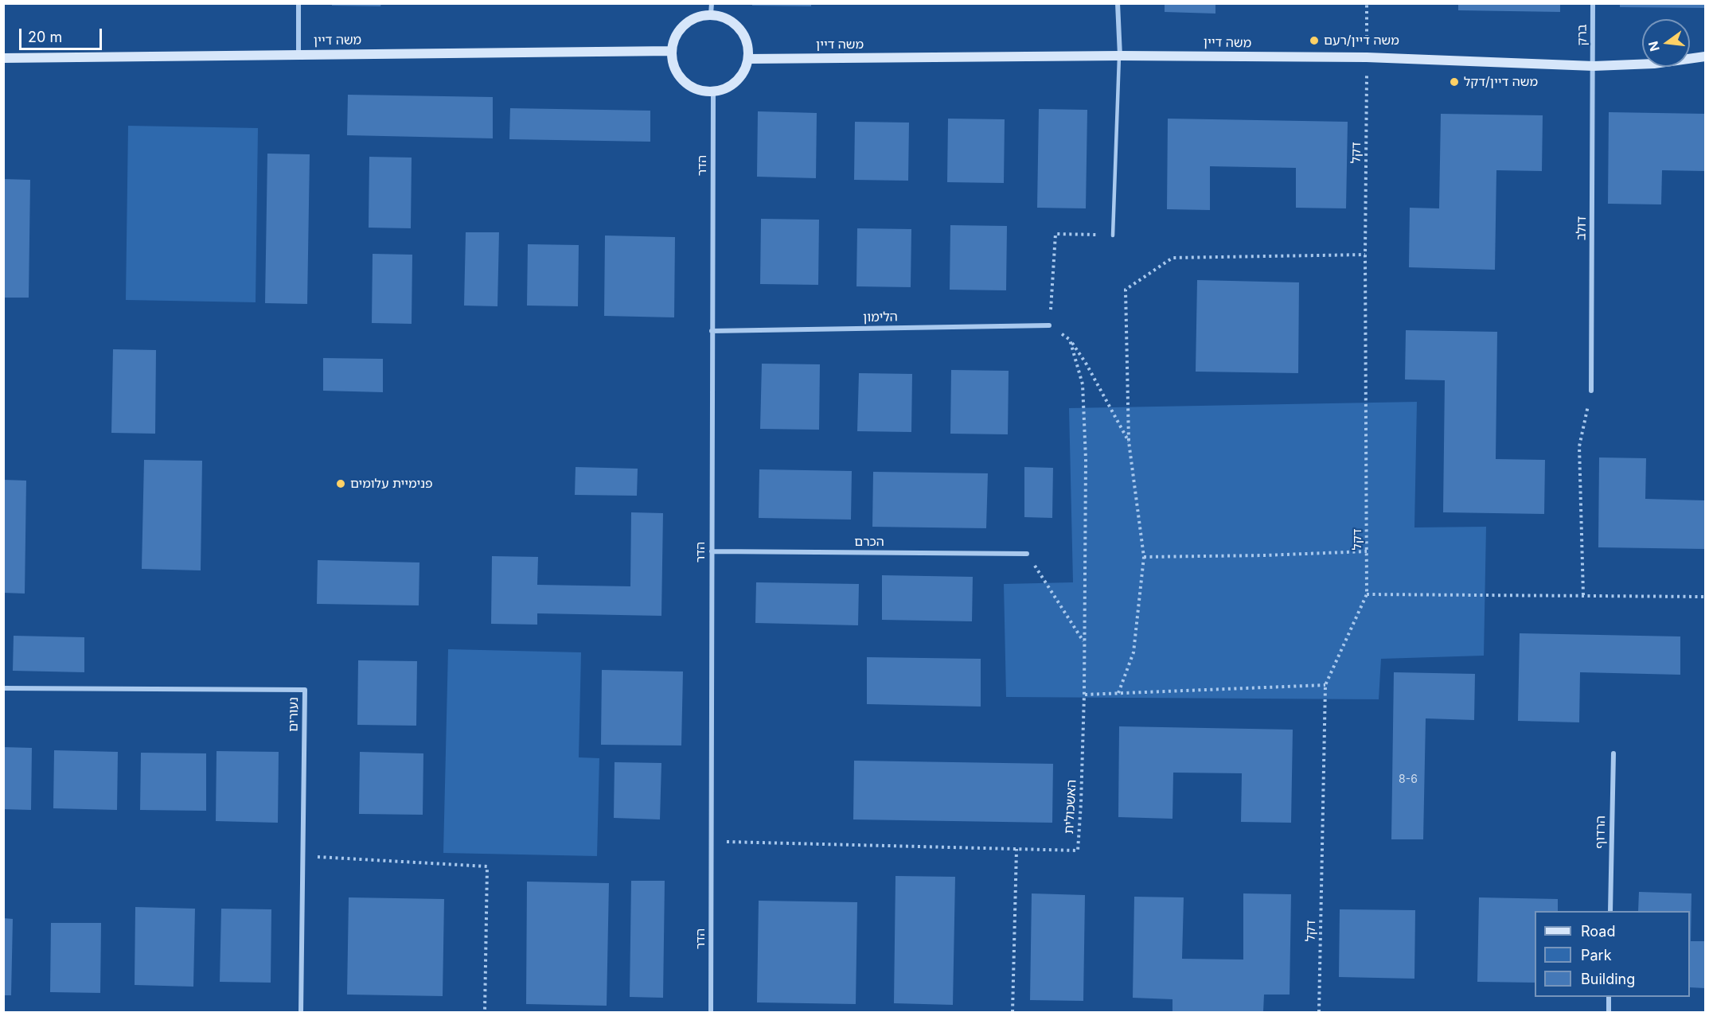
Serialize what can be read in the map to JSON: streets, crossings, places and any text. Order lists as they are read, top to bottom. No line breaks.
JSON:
{"streets":{"street":["ברק","משה דיין","הדר","דולב","הלימון","הכרם","נעורים","הרדוף"],"path":["דקל","האשכולית"]},"crossings":[["ברק","משה דיין"],["ברק","דולב"],["משה דיין","דקל"],["משה דיין","הדר"],["משה דיין","דולב"],["הדר","הלימון"],["הדר","הכרם"],["הדר","האשכולית"]],"places":["משה דיין/רעם","משה דיין/דקל","פנימיית עלומים"],"house_numbers":["8-6"],"legend":["Road","Park","Building"],"scale_bar":"20 m","north":"left"}
